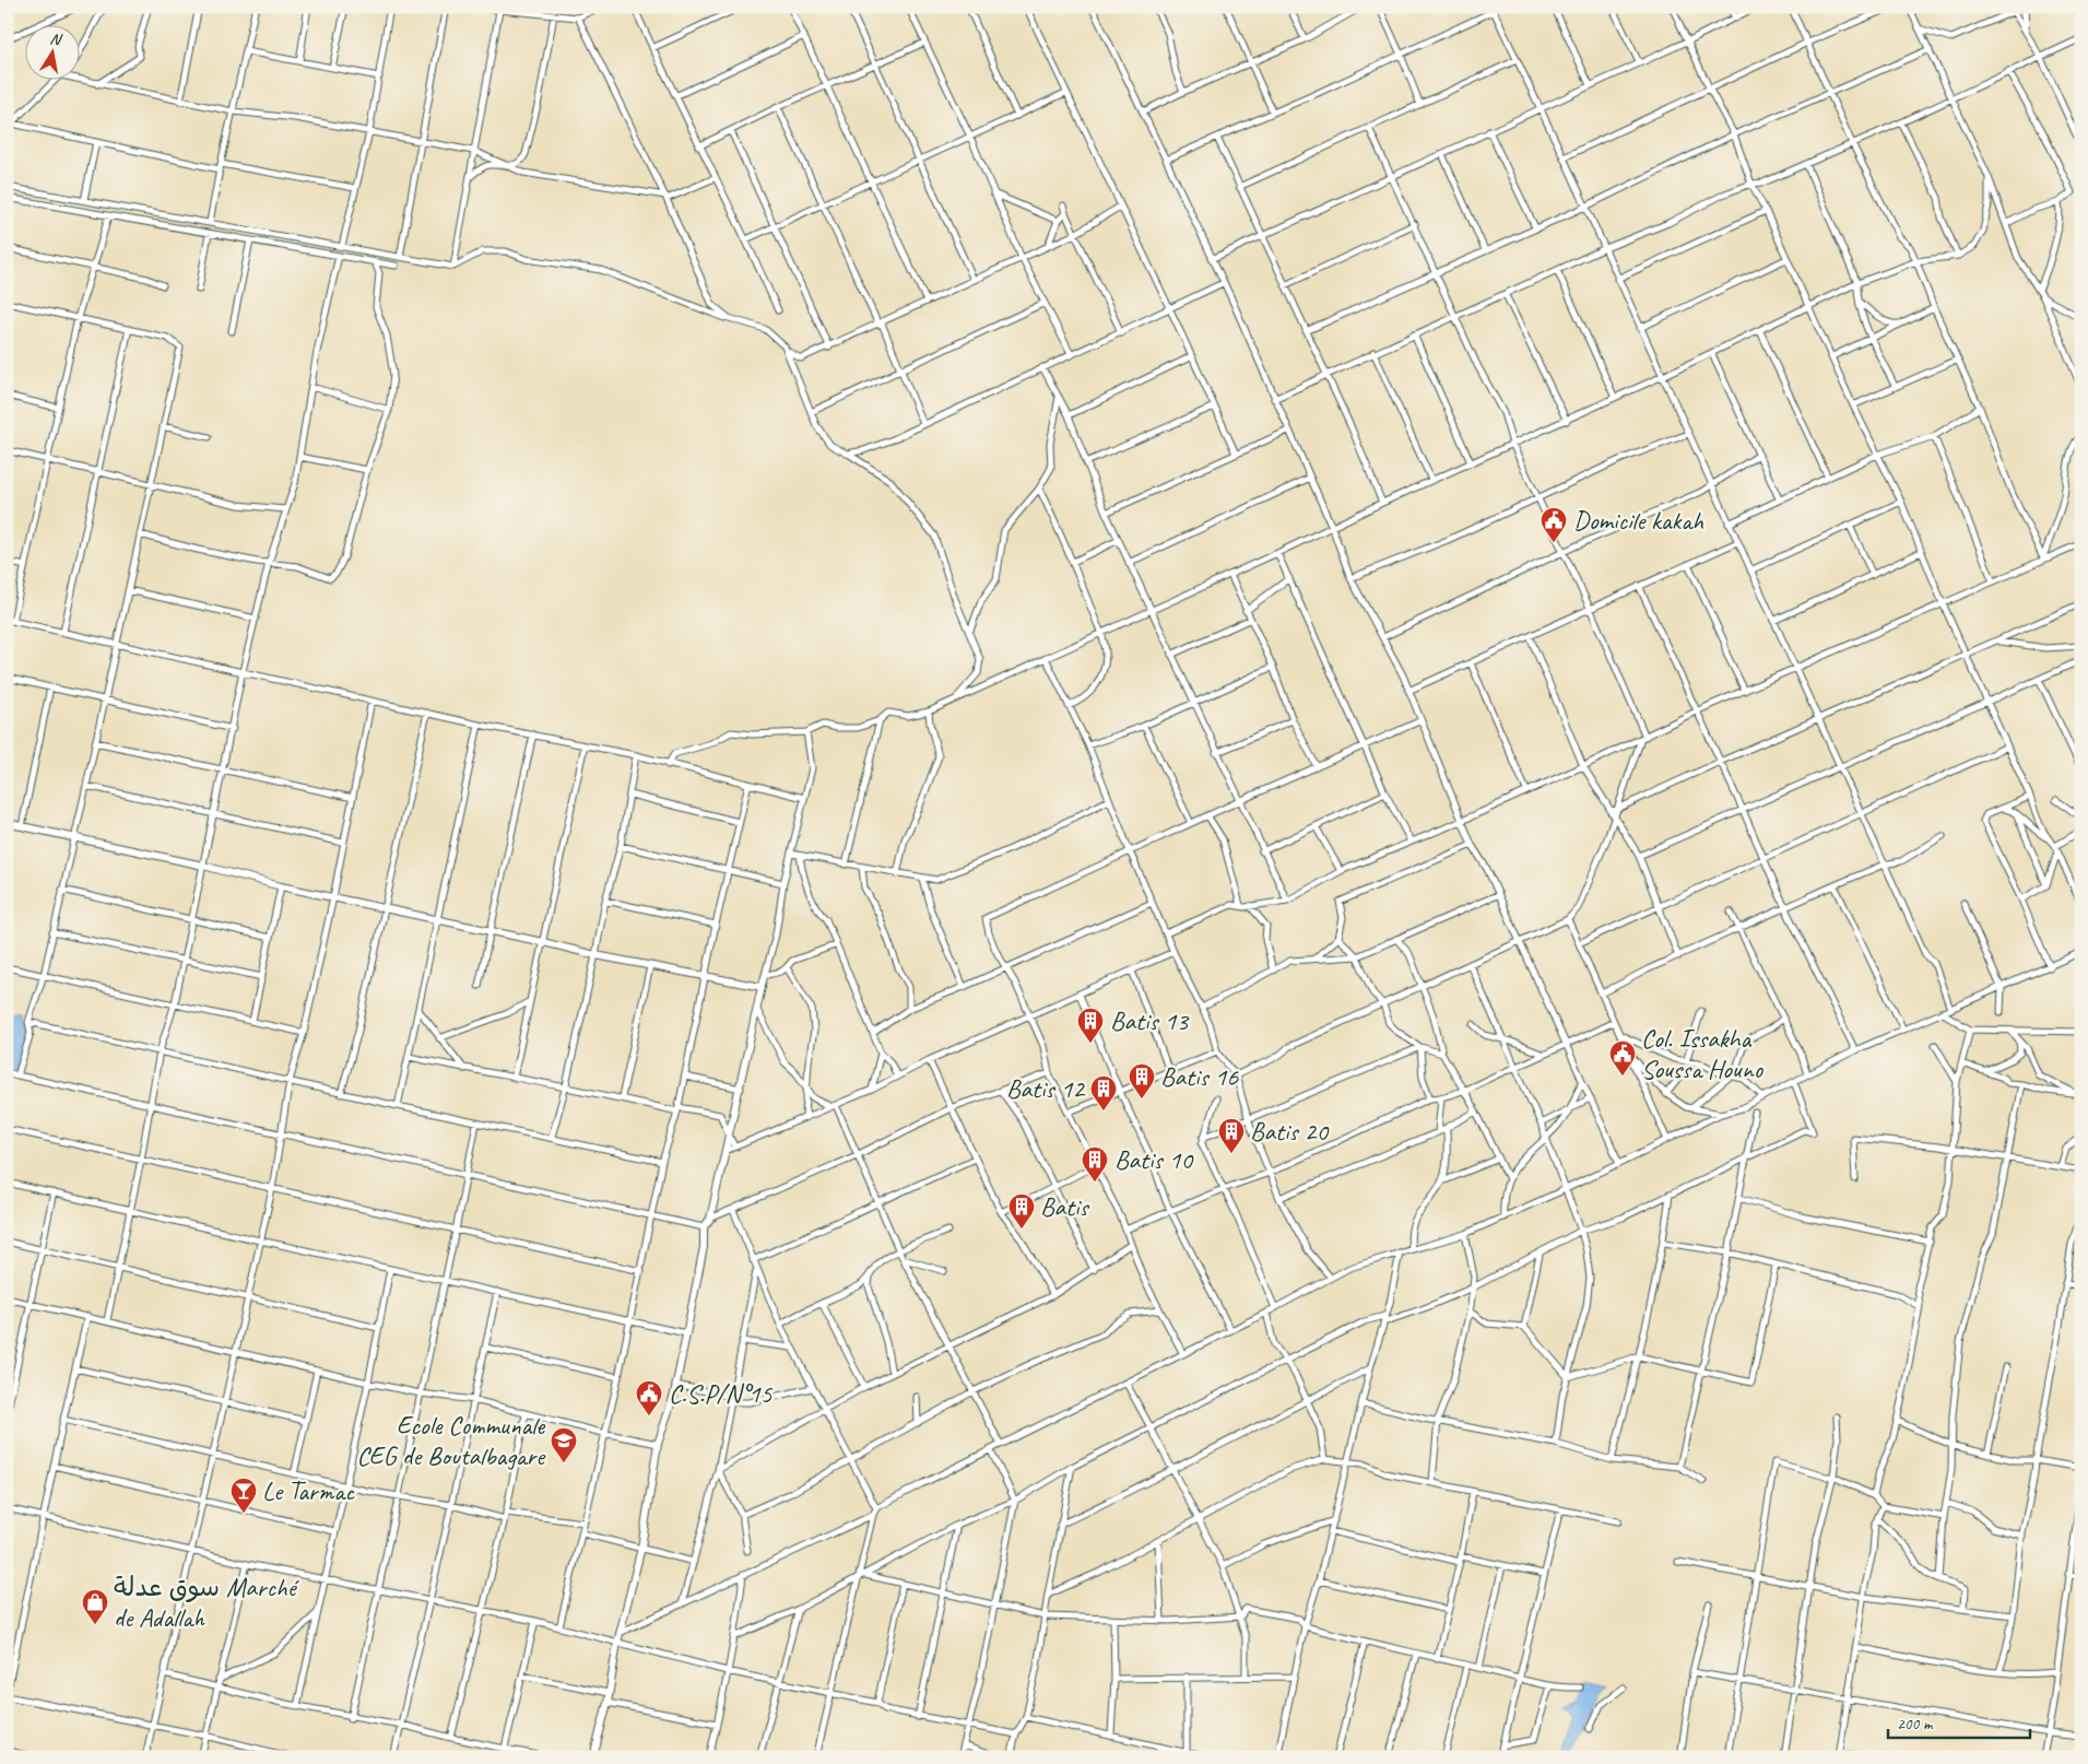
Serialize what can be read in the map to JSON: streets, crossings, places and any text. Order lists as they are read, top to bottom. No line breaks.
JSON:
{"places":{"public building":["Domicile kakah","Col. Issakha Soussa Houno","C.S.P/N°15"],"building":["Batis 13","Batis 16","Batis 12","Batis 20","Batis 10","Batis"],"school or university":["Ecole Communale CEG de Boutalbagare"],"bar":["Le Tarmac"],"shop":["سوق عدلة Marché de Adallah"]},"scale_bar":"200 m","north":"top"}
